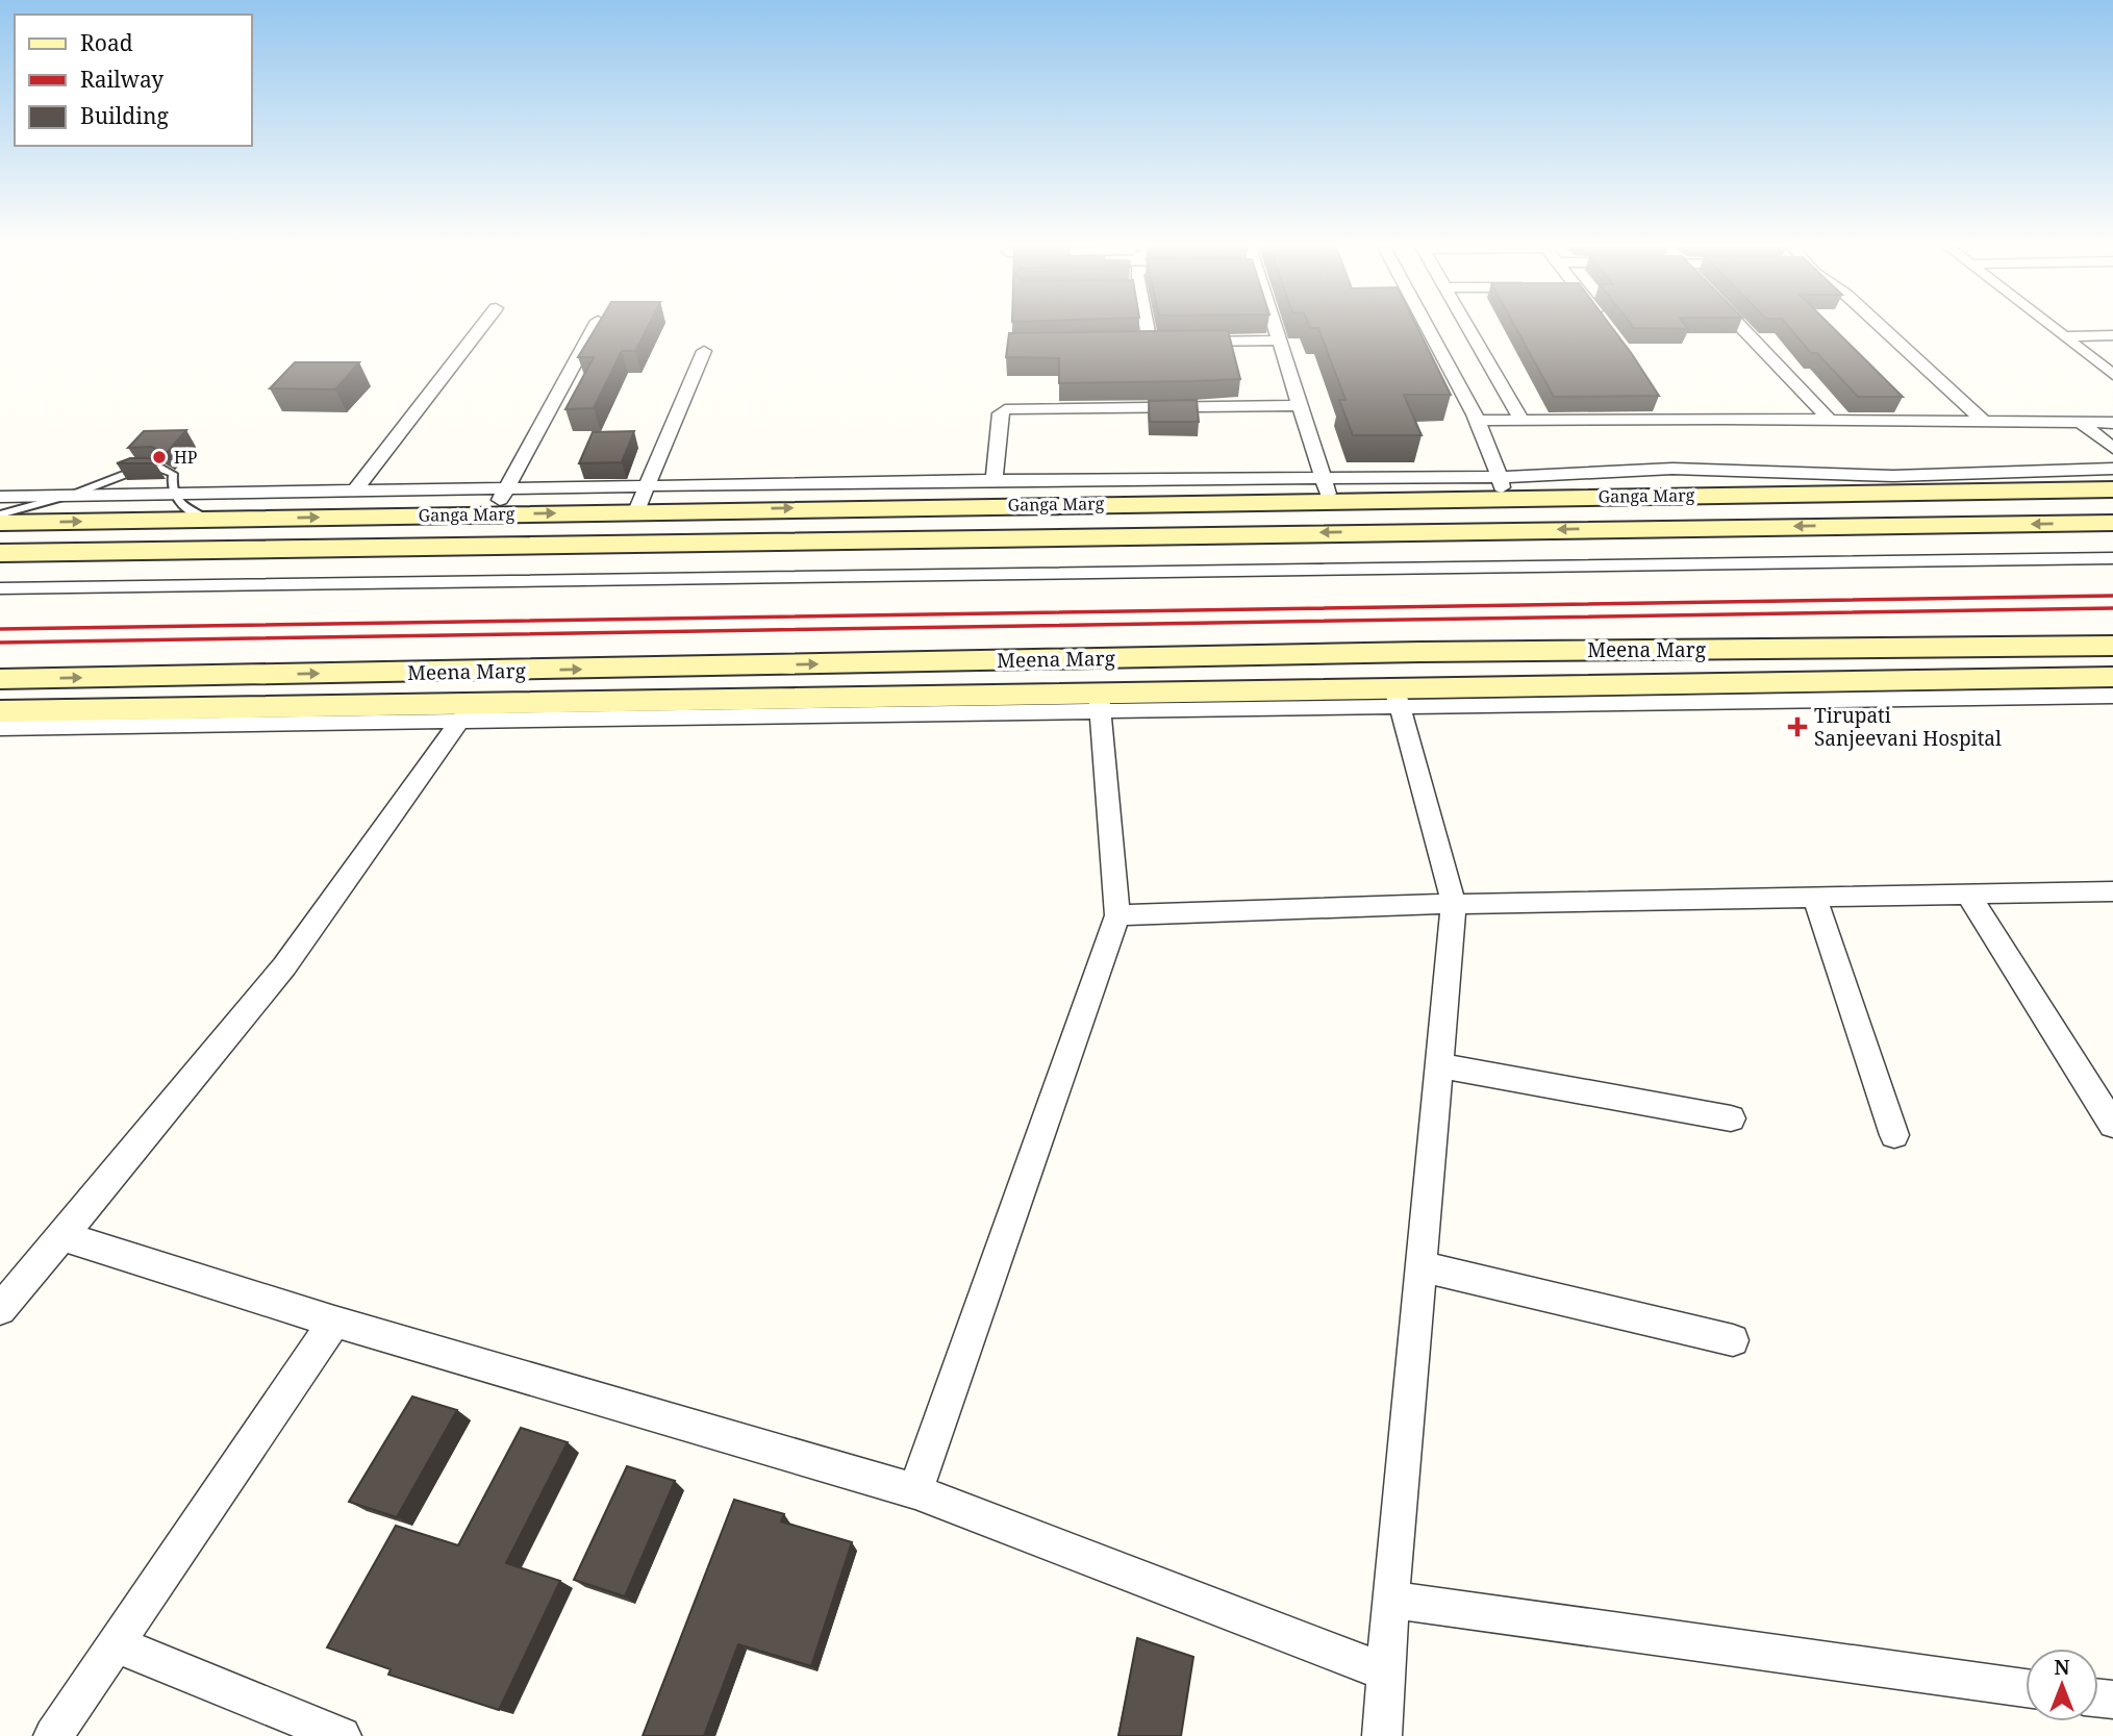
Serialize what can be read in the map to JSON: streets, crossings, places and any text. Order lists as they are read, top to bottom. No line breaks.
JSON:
{"streets":{"street":["Ganga Marg","Meena Marg"]},"places":{"other":["HP"],"health":["Tirupati Sanjeevani Hospital"]},"legend":["Road","Railway","Building"],"north":"top"}
